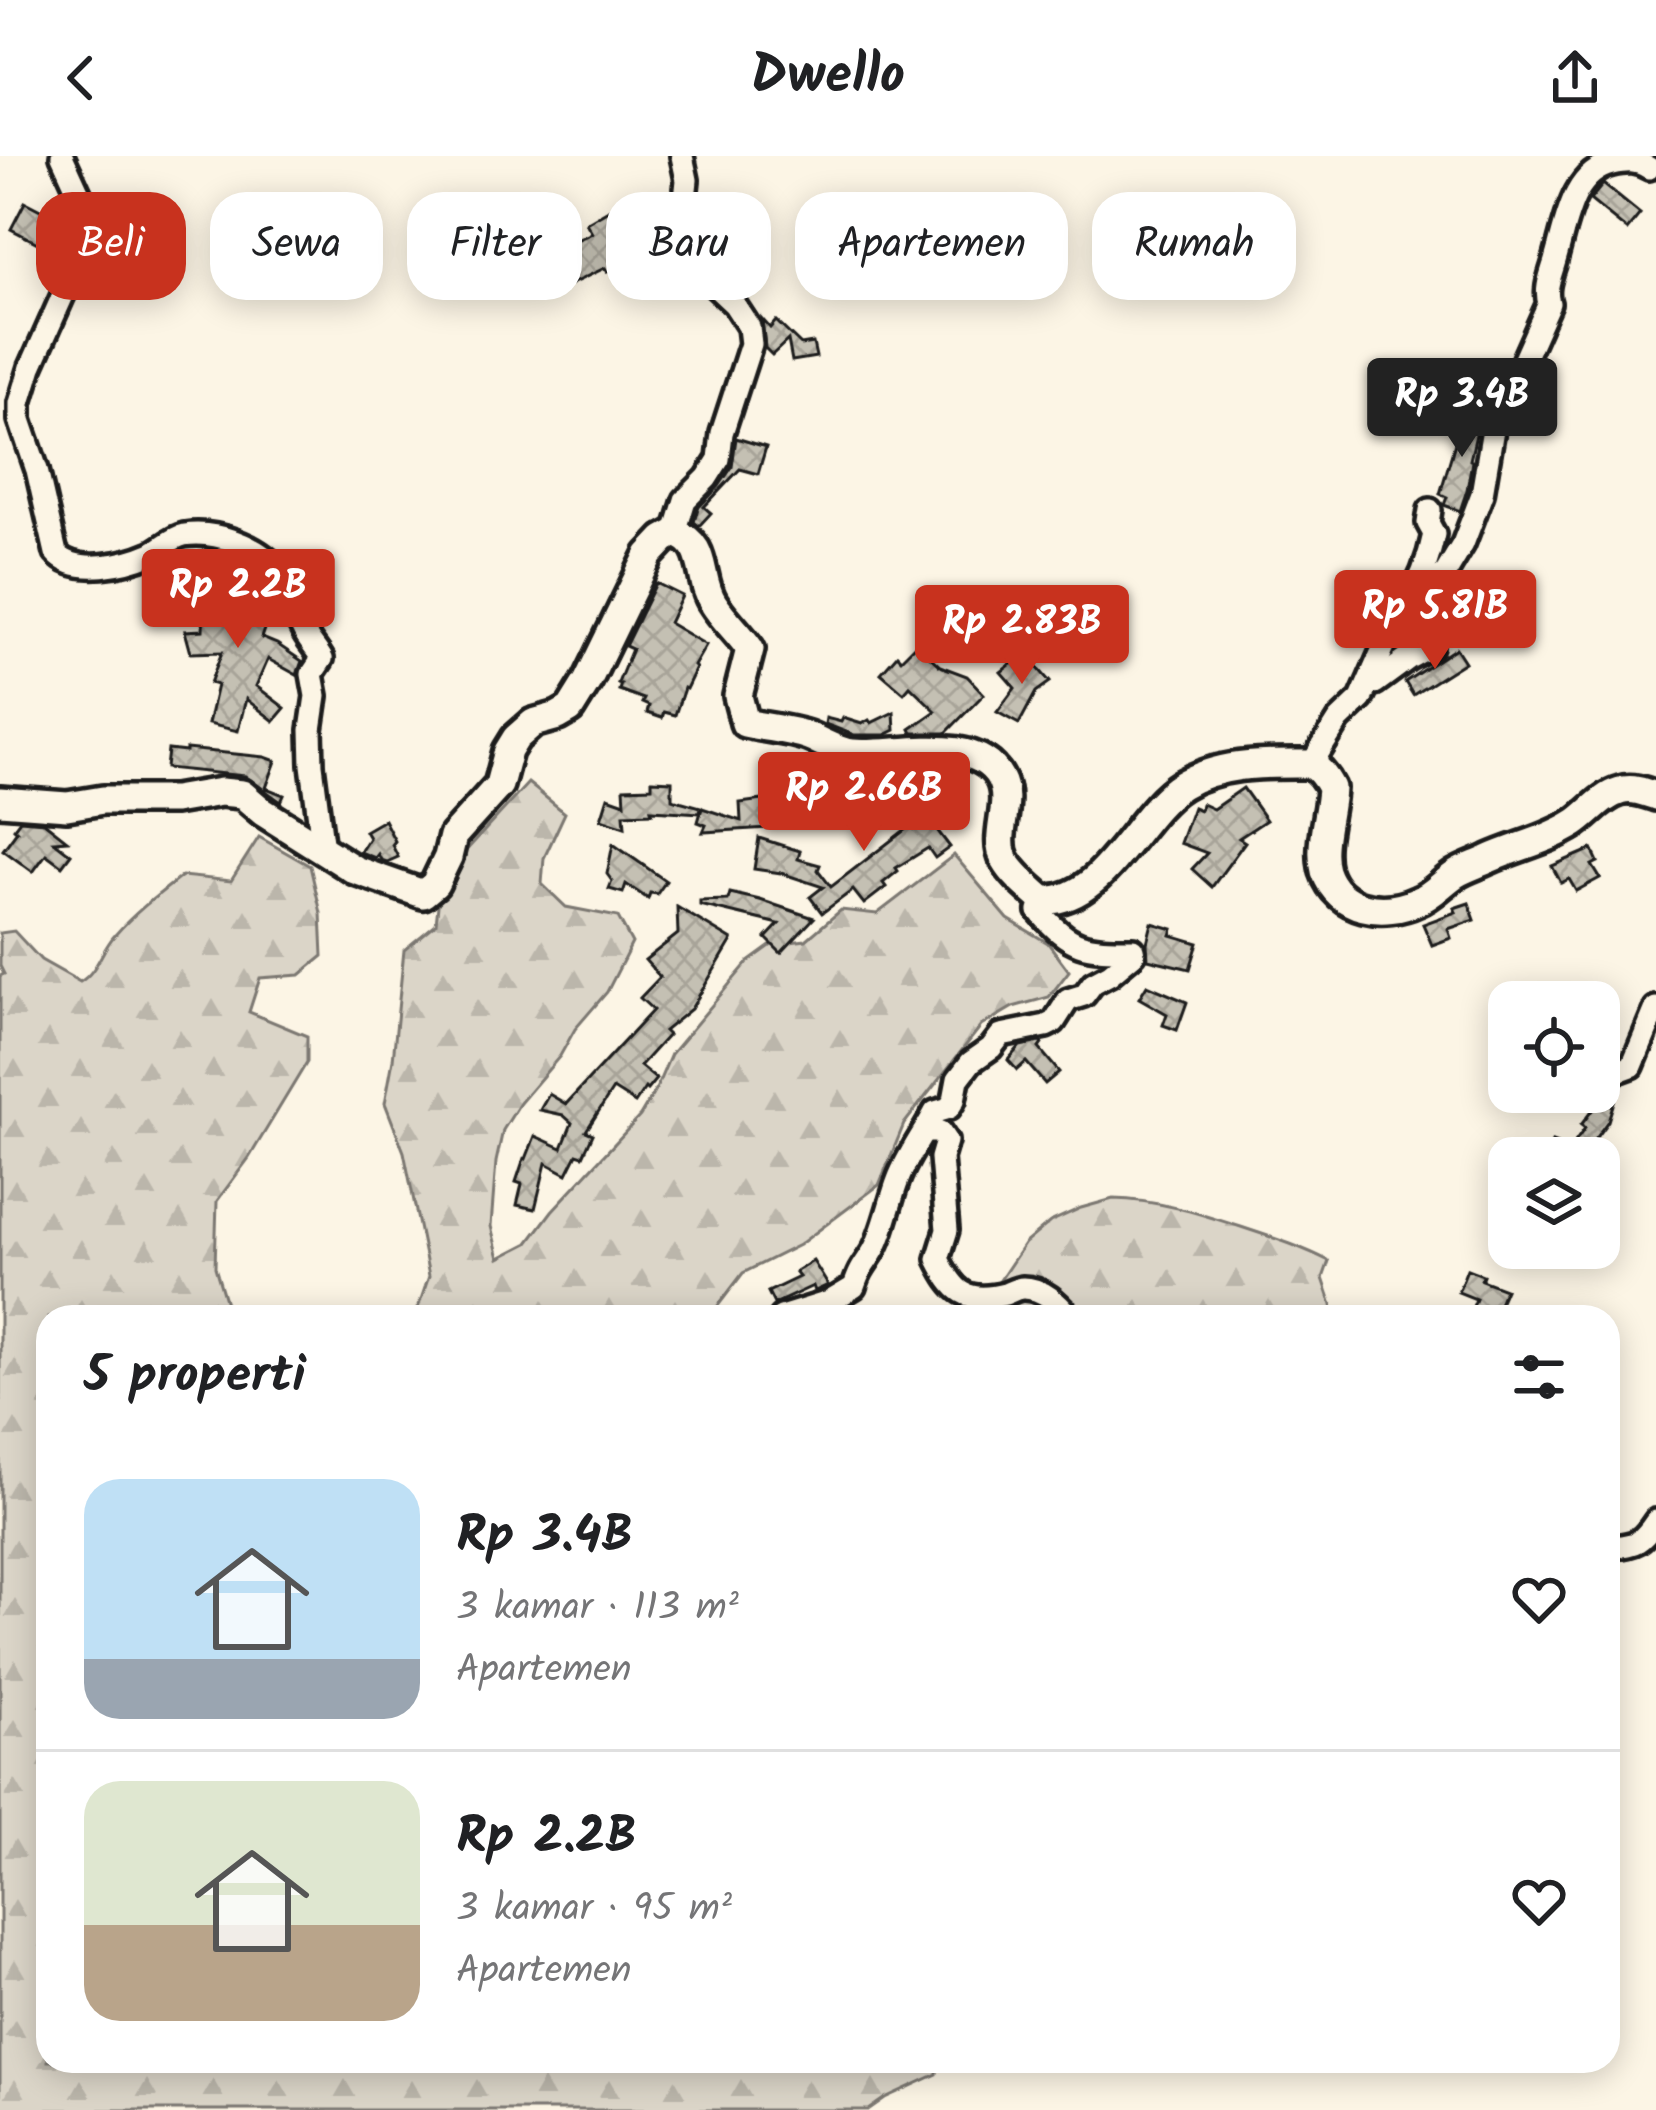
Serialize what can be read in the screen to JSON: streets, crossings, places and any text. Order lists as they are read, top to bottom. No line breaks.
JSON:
{"page":{"header":"Dwello","chip":["Beli","Sewa","Filter","Baru","Apartemen","Rumah"],"price":["Rp 3.4B","Rp 2.2B","Rp 5.81B","Rp 2.83B","Rp 2.66B"],"heading":"5 properti","list":[{"name":"Rp 3.4B","note":"3 kamar · 113 m² · Apartemen"},{"name":"Rp 2.2B","note":"3 kamar · 95 m² · Apartemen"}]}}
